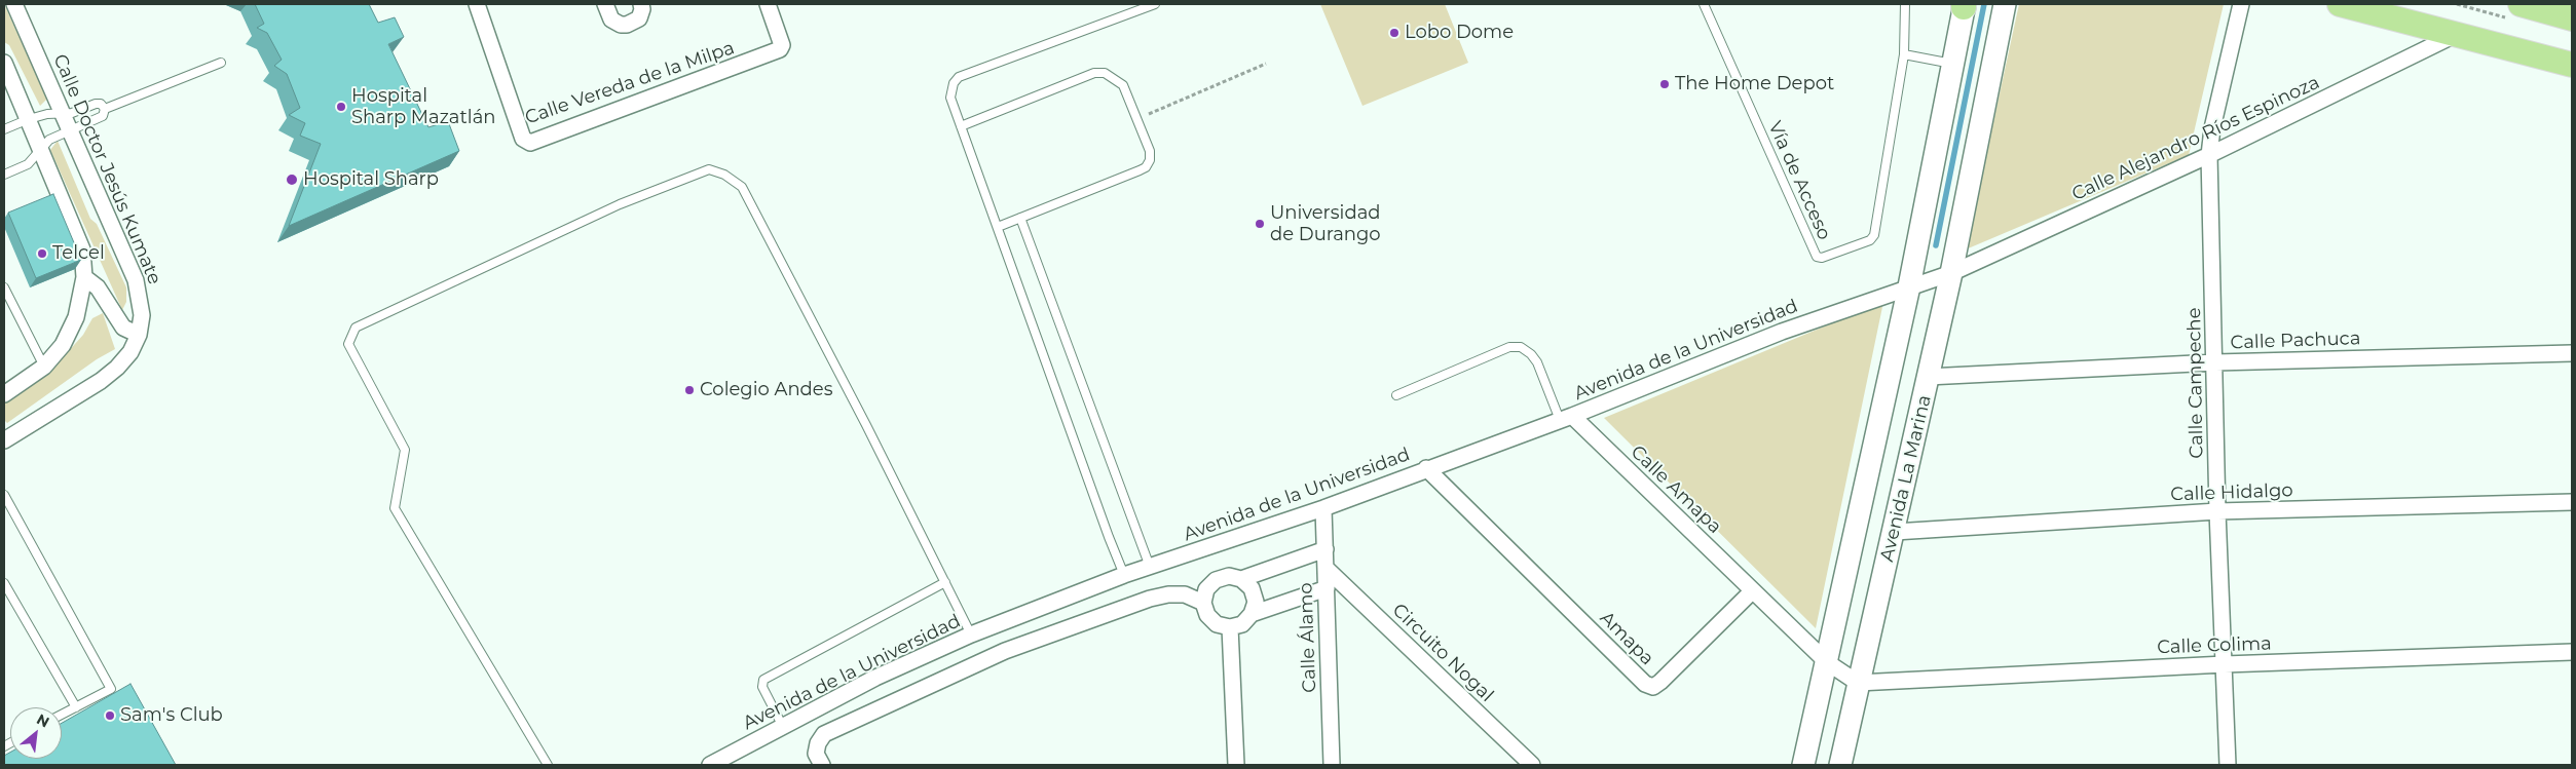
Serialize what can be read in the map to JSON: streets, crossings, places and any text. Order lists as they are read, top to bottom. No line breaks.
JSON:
{"streets":{"main road":["Avenida La Marina"],"street":["Calle Vereda de la Milpa","Calle Alejandro Ríos Espinoza","Calle Doctor Jesús Kumate","Calle Pachuca","Avenida de la Universidad","Calle Campeche","Calle Amapa","Calle Hidalgo","Calle Álamo","Amapa","Calle Colima","Circuito Nogal"],"lane":["Vía de Acceso"]},"crossings":[["Calle Alejandro Ríos Espinoza","Calle Campeche"],["Calle Alejandro Ríos Espinoza","Avenida La Marina"],["Calle Pachuca","Calle Campeche"],["Calle Pachuca","Avenida La Marina"],["Avenida de la Universidad","Avenida La Marina"],["Avenida de la Universidad","Calle Amapa"],["Avenida de la Universidad","Calle Álamo"],["Avenida de la Universidad","Amapa"],["Calle Campeche","Calle Hidalgo"],["Calle Campeche","Calle Colima"],["Avenida La Marina","Calle Hidalgo"],["Avenida La Marina","Calle Colima"],["Calle Amapa","Amapa"],["Calle Álamo","Circuito Nogal"]],"places":["Lobo Dome","The Home Depot","Hospital Sharp Mazatlán","Hospital Sharp","Universidad de Durango","Telcel","Colegio Andes","Sam's Club"],"north":"top right"}
